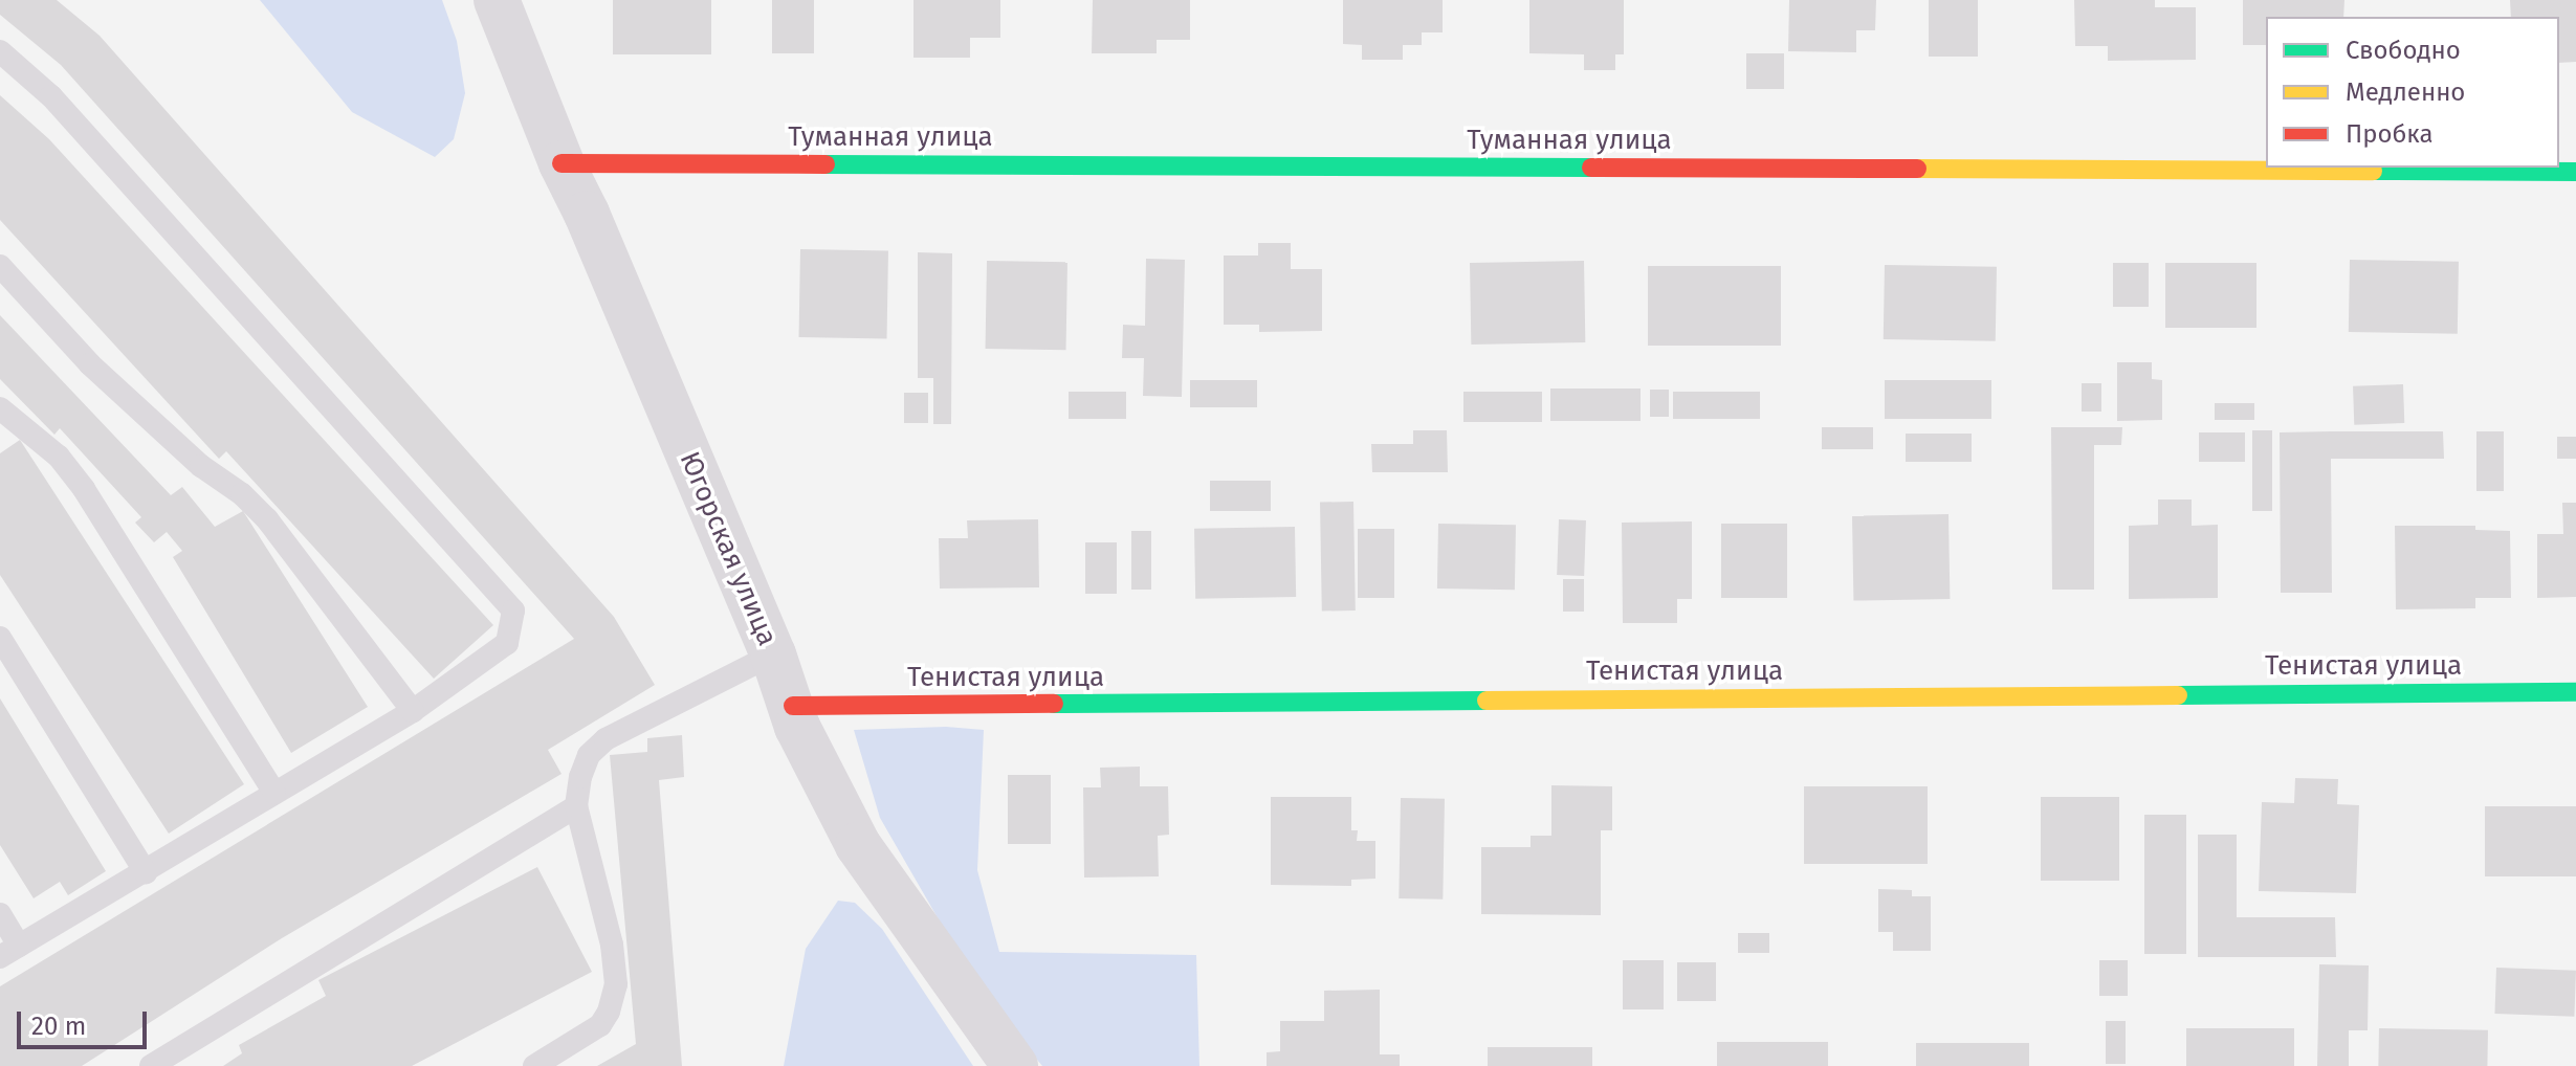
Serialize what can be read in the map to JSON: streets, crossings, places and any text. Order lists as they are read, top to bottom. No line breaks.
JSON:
{"streets":{"street":["Туманная улица","Югорская улица","Тенистая улица"]},"crossings":[["Туманная улица","Югорская улица"],["Югорская улица","Тенистая улица"]],"legend":["Свободно","Медленно","Пробка"],"scale_bar":"20 m"}
